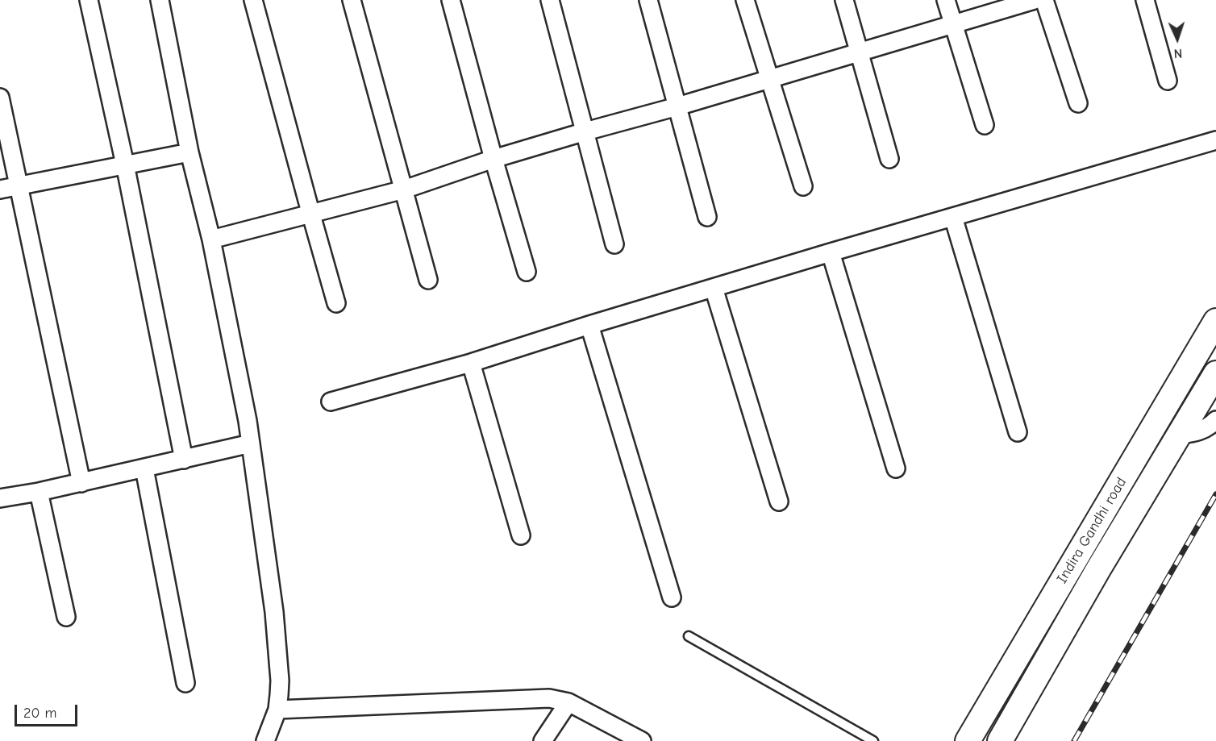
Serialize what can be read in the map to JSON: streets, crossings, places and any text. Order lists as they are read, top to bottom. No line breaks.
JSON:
{"streets":{"main road":["Indira Gandhi road"]},"scale_bar":"20 m","north":"bottom"}
